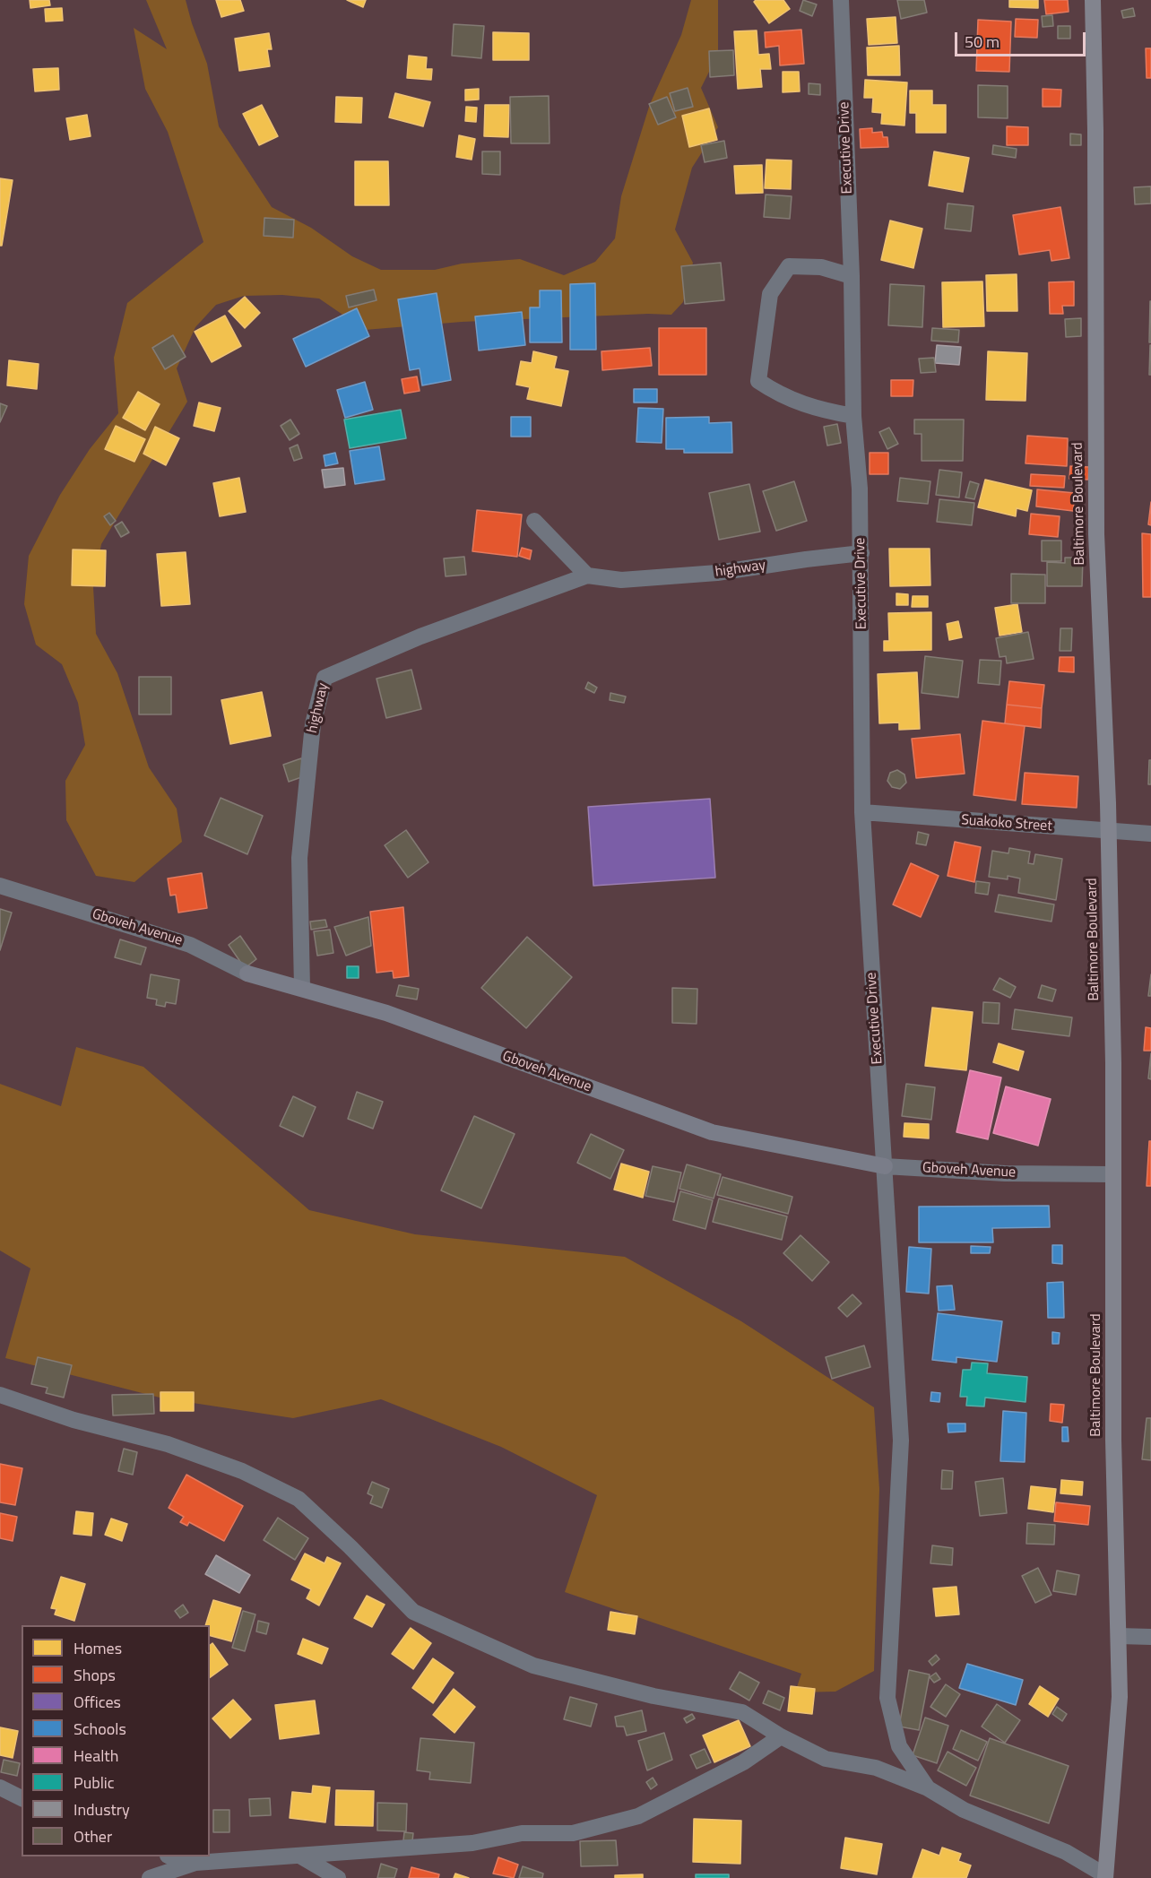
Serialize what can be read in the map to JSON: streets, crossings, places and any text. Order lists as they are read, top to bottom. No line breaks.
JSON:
{"streets":{"highway":["Baltimore Boulevard"],"main road":["Gboveh Avenue"],"street":["Executive Drive","highway","Suakoko Street"]},"crossings":[["Executive Drive","highway"],["Executive Drive","Suakoko Street"],["Executive Drive","Gboveh Avenue"],["Baltimore Boulevard","Suakoko Street"],["Baltimore Boulevard","Gboveh Avenue"],["highway","Gboveh Avenue"]],"legend":["Homes","Shops","Offices","Schools","Health","Public","Industry","Other"],"scale_bar":"50 m"}
